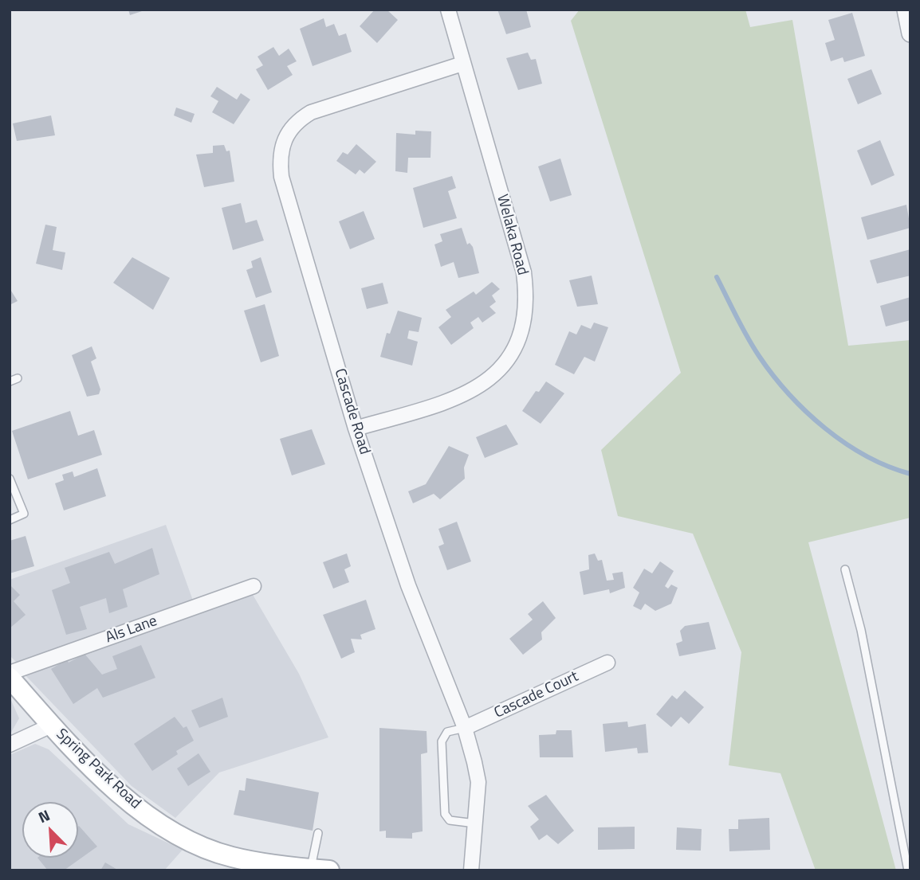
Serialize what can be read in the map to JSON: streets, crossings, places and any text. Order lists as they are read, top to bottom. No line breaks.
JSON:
{"streets":{"main road":["Spring Park Road"],"street":["Welaka Road","Cascade Road","Als Lane","Cascade Court"]},"crossings":[["Welaka Road","Cascade Road"],["Cascade Road","Cascade Court"]],"north":"top left"}
